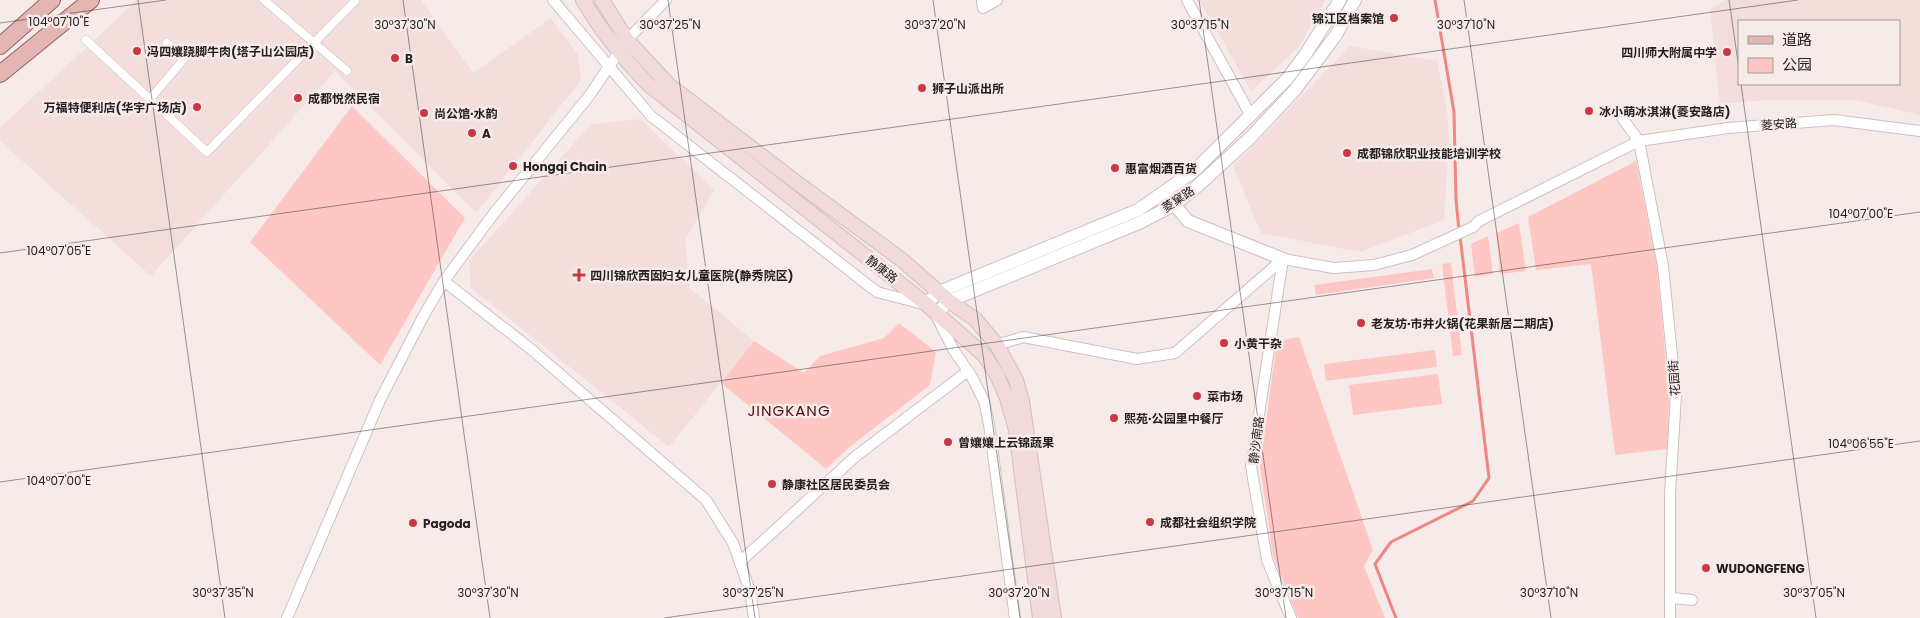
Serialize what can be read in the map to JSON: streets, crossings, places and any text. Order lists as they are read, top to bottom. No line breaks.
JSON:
{"streets":{"main road":["静康路"],"street":["菱安路","菱窠路","花园街","静沙南路"]},"crossings":[["菱安路","花园街"],["菱安路","静沙南路"],["菱窠路","静康路"]],"districts":["JINGKANG"],"places":{"other":["锦江区档案馆","冯四孃跷脚牛肉(塔子山公园店)","四川师大附属中学","B","狮子山派出所","成都悦然民宿","万福特便利店(华宇广场店)","冰小萌冰淇淋(菱安路店)","尚公馆·水韵","A","成都锦欣职业技能培训学校","Hongqi Chain","惠富烟酒百货","老友坊·市井火锅(花果新居二期店)","小黄干杂","菜市场","熙苑·公园里中餐厅","曾孃孃上云锦蔬果","静康社区居民委员会","成都社会组织学院","Pagoda","WUDONGFENG"],"health":["四川锦欣西囡妇女儿童医院(静秀院区)"]},"legend":["道路","公园"],"coordinates":["104°07'10\"E","30°37'30\"N","30°37'25\"N","30°37'20\"N","30°37'15\"N","30°37'10\"N","104°07'00\"E","104°07'05\"E","104°06'55\"E","30°37'35\"N","30°37'05\"N"]}
